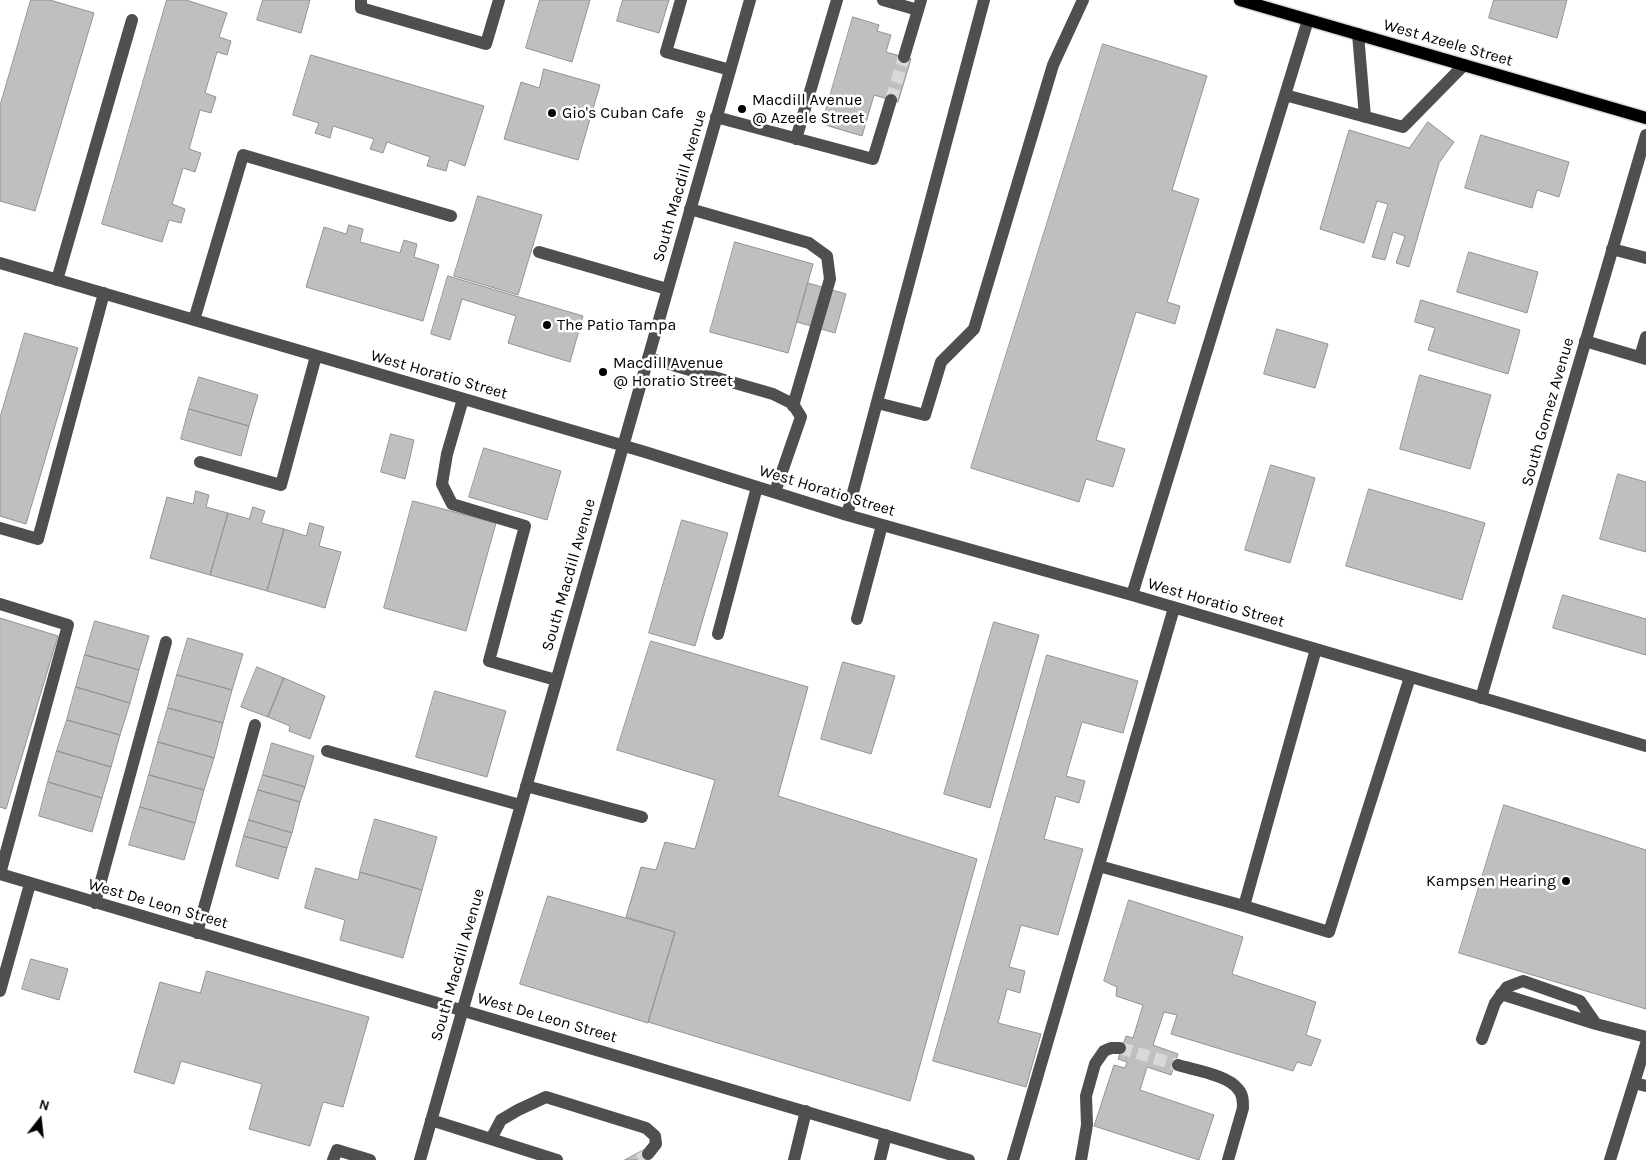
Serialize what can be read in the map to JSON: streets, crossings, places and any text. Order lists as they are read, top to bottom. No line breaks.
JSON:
{"streets":{"main road":["West Azeele Street"],"street":["South Macdill Avenue","West Horatio Street","South Gomez Avenue","West De Leon Street"]},"crossings":[["South Macdill Avenue","West Horatio Street"],["South Macdill Avenue","West De Leon Street"],["West Horatio Street","South Gomez Avenue"]],"places":["Macdill Avenue @ Azeele Street","Gio's Cuban Cafe","The Patio Tampa","Macdill Avenue @ Horatio Street","Kampsen Hearing"],"north":"top"}
